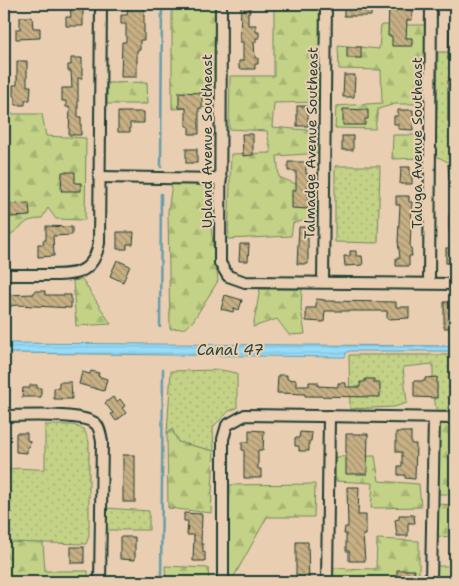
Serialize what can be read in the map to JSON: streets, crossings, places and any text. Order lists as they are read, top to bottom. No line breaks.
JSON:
{"streets":{"street":["Upland Avenue Southeast","Talmadge Avenue Southeast","Taluga Avenue Southeast"]},"crossings":[["Upland Avenue Southeast","Talmadge Avenue Southeast"]],"water":["Canal 47"]}
